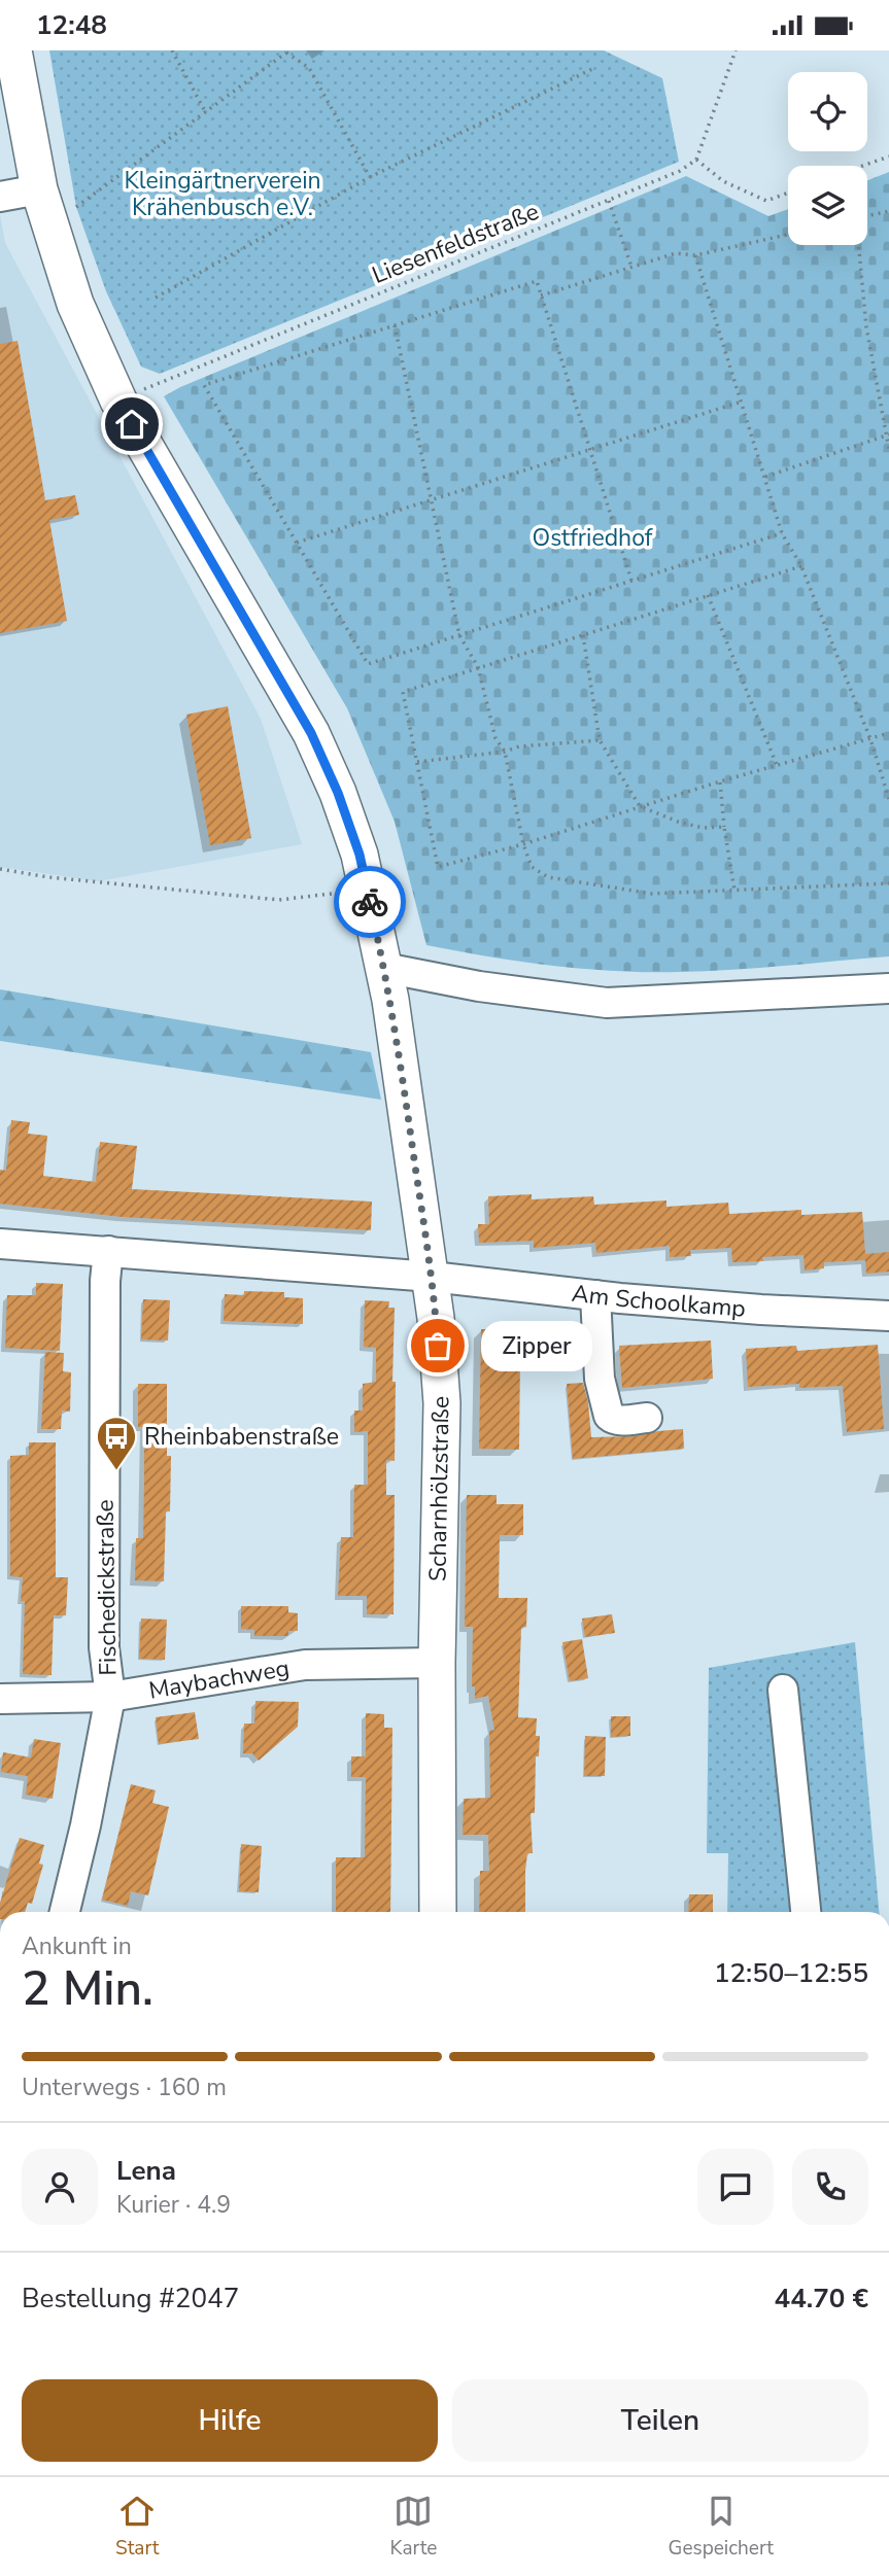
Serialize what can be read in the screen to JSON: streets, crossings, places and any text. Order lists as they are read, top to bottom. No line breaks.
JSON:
{"streets":{"main road":["Scharnhölzstraße"],"street":["Am Schoolkamp","Fischedickstraße","Maybachweg"],"path":["Liesenfeldstraße"]},"crossings":[["Liesenfeldstraße","Scharnhölzstraße"],["Am Schoolkamp","Scharnhölzstraße"],["Scharnhölzstraße","Maybachweg"],["Fischedickstraße","Maybachweg"]],"parks":["Kleingärtnerverein Krähenbusch e.V.","Ostfriedhof"],"places":{"other":["Zipper"],"bus stop":["Rheinbabenstraße"]},"page":{"status":"12:48","bubble":"Zipper","heading":["2 Min.","Ankunft in","12:50–12:55"],"panel":["Lena","Kurier · 4.9","Bestellung #2047","44.70 €"],"bar":"Unterwegs · 160 m","buttons":["Hilfe","Teilen"],"tabs":["Start","Karte","Gespeichert"]}}
